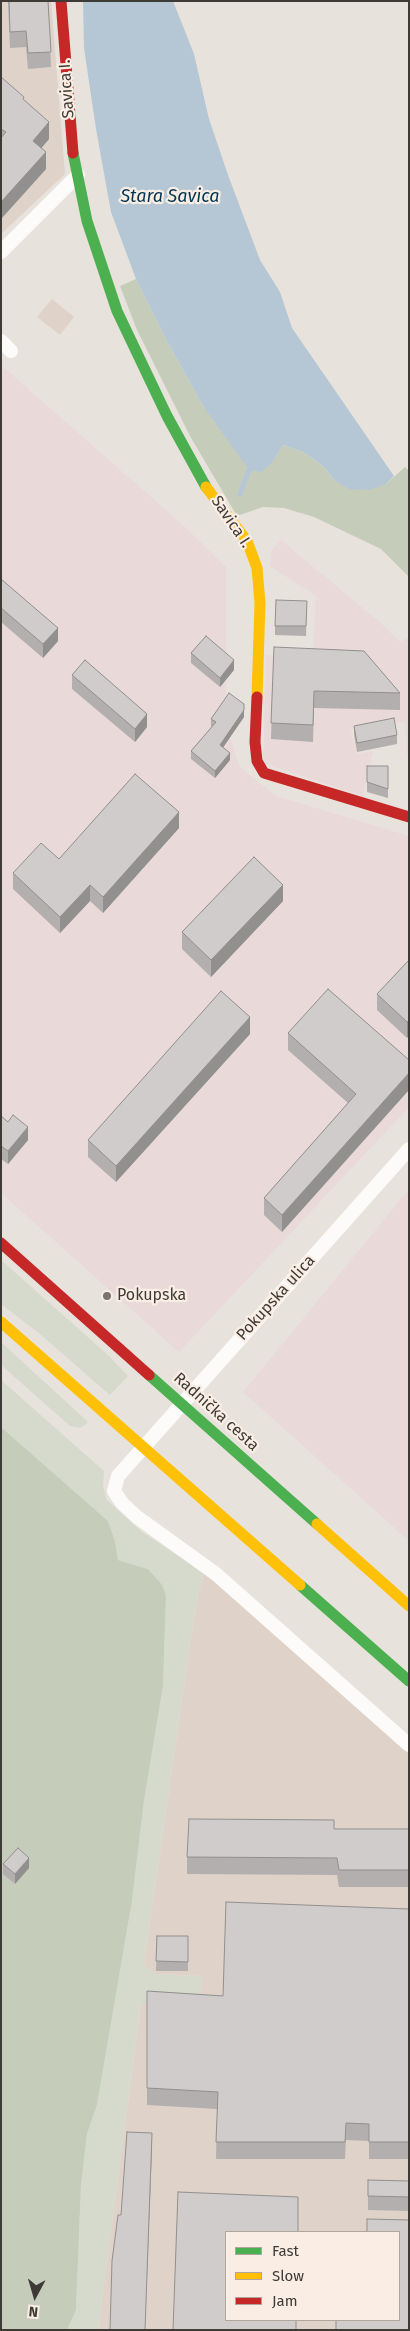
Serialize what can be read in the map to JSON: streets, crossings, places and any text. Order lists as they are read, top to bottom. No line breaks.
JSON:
{"streets":{"main road":["Savica I.","Radnička cesta"],"street":["Pokupska ulica"]},"crossings":[["Pokupska ulica","Radnička cesta"]],"water":["Stara Savica"],"places":["Pokupska"],"legend":["Fast","Slow","Jam"],"north":"bottom"}
